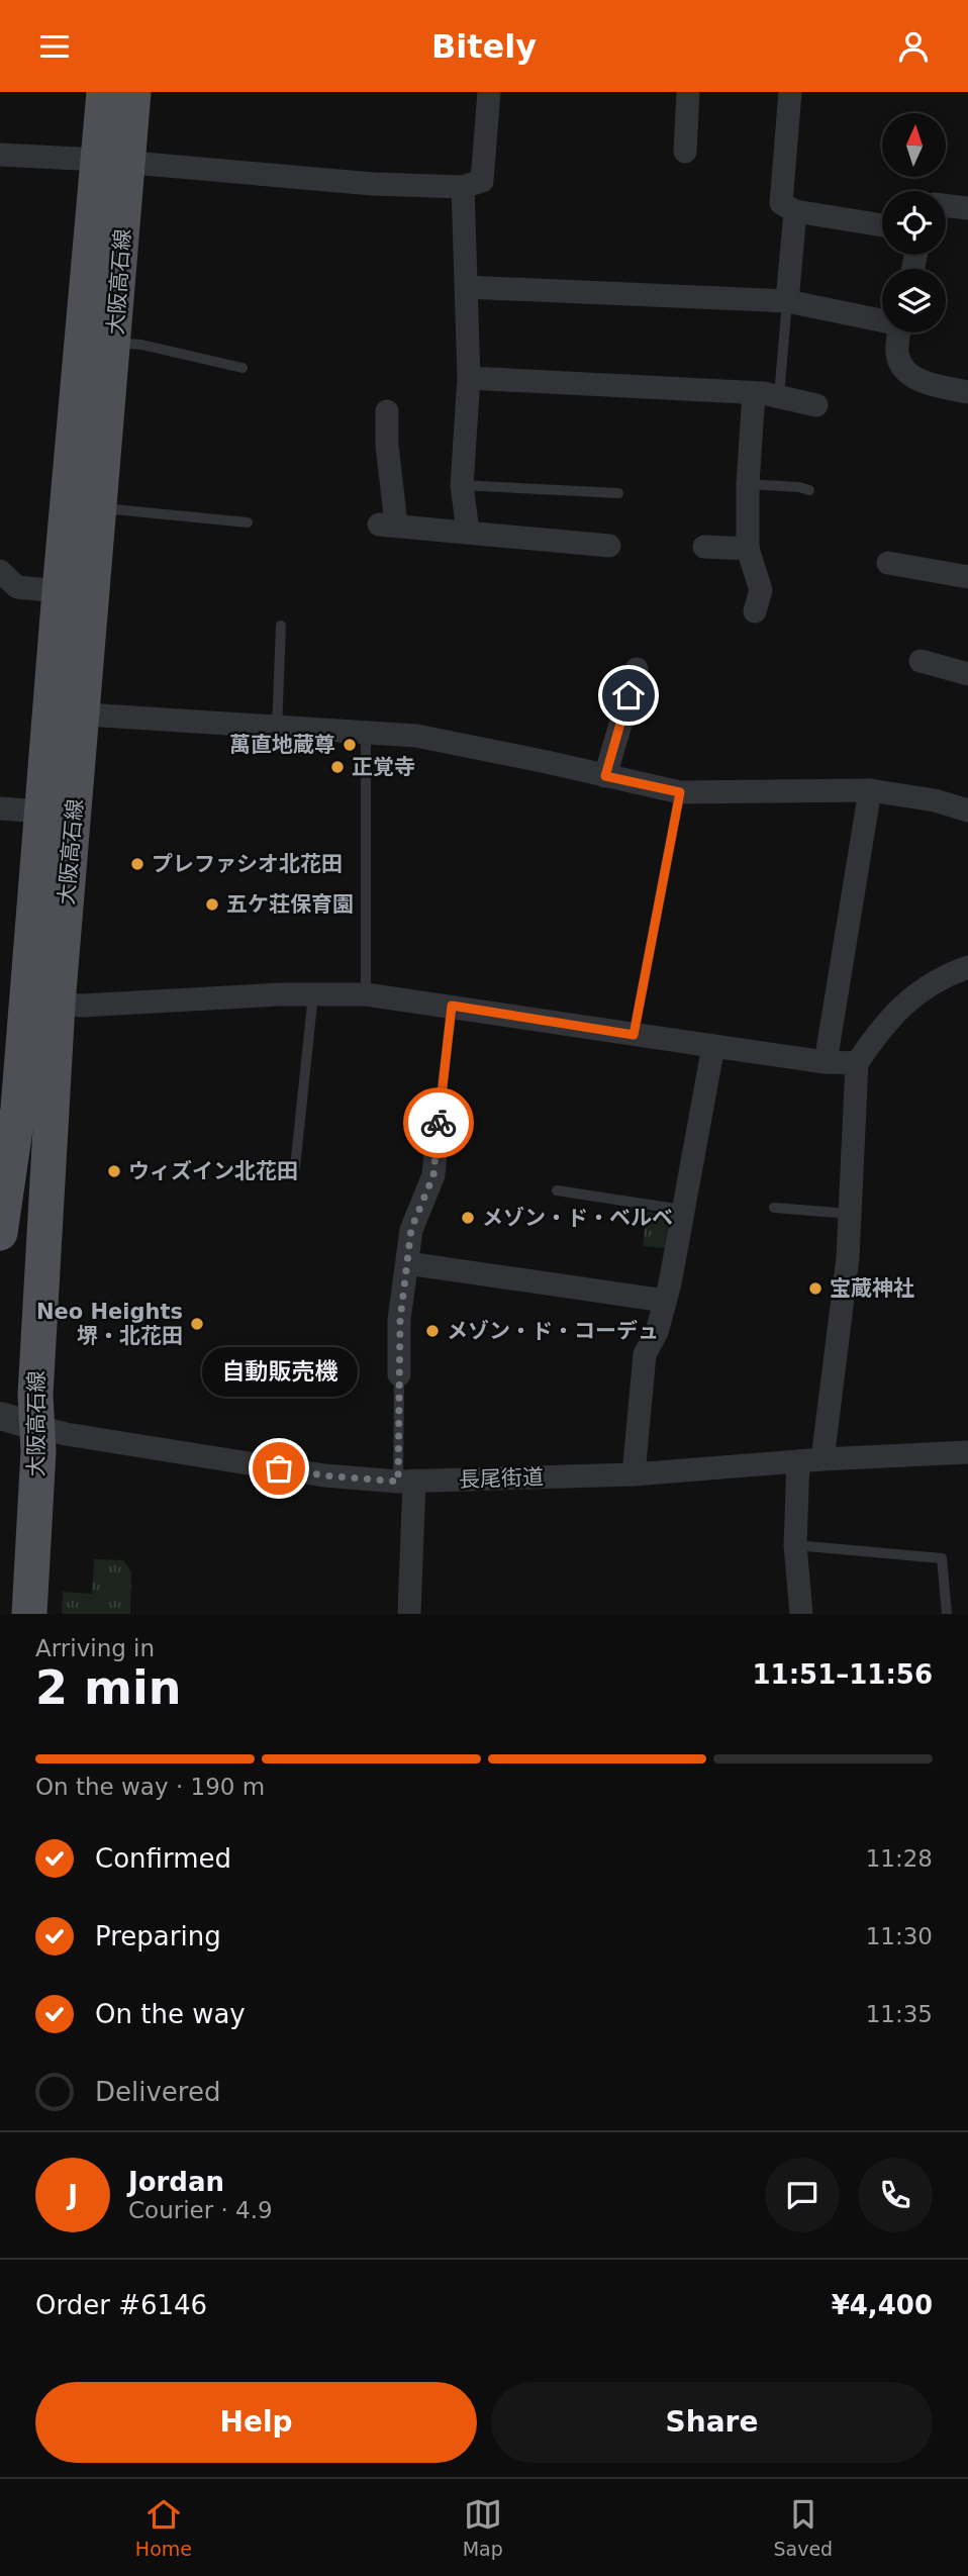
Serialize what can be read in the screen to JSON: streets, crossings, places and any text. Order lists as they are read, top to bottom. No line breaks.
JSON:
{"streets":{"main road":["大阪高石線"],"street":["長尾街道"]},"crossings":[["大阪高石線","長尾街道"]],"places":["萬直地蔵尊","正覚寺","プレファシオ北花田","五ケ荘保育園","ウィズイン北花田","メゾン・ド・ベルベ","宝蔵神社","Neo Heights 堺・北花田","メゾン・ド・コーデュ","自動販売機"],"north":"top","page":{"header":"Bitely","bubble":"自動販売機","heading":["2 min","Arriving in","11:51–11:56"],"panel":["Jordan","Courier · 4.9","Order #6146","¥4,400"],"bar":"On the way · 190 m","list":[["Confirmed","11:28"],["Preparing","11:30"],["On the way","11:35"],"Delivered"],"round":"J","buttons":["Help","Share"],"tabs":["Home","Map","Saved"]}}
